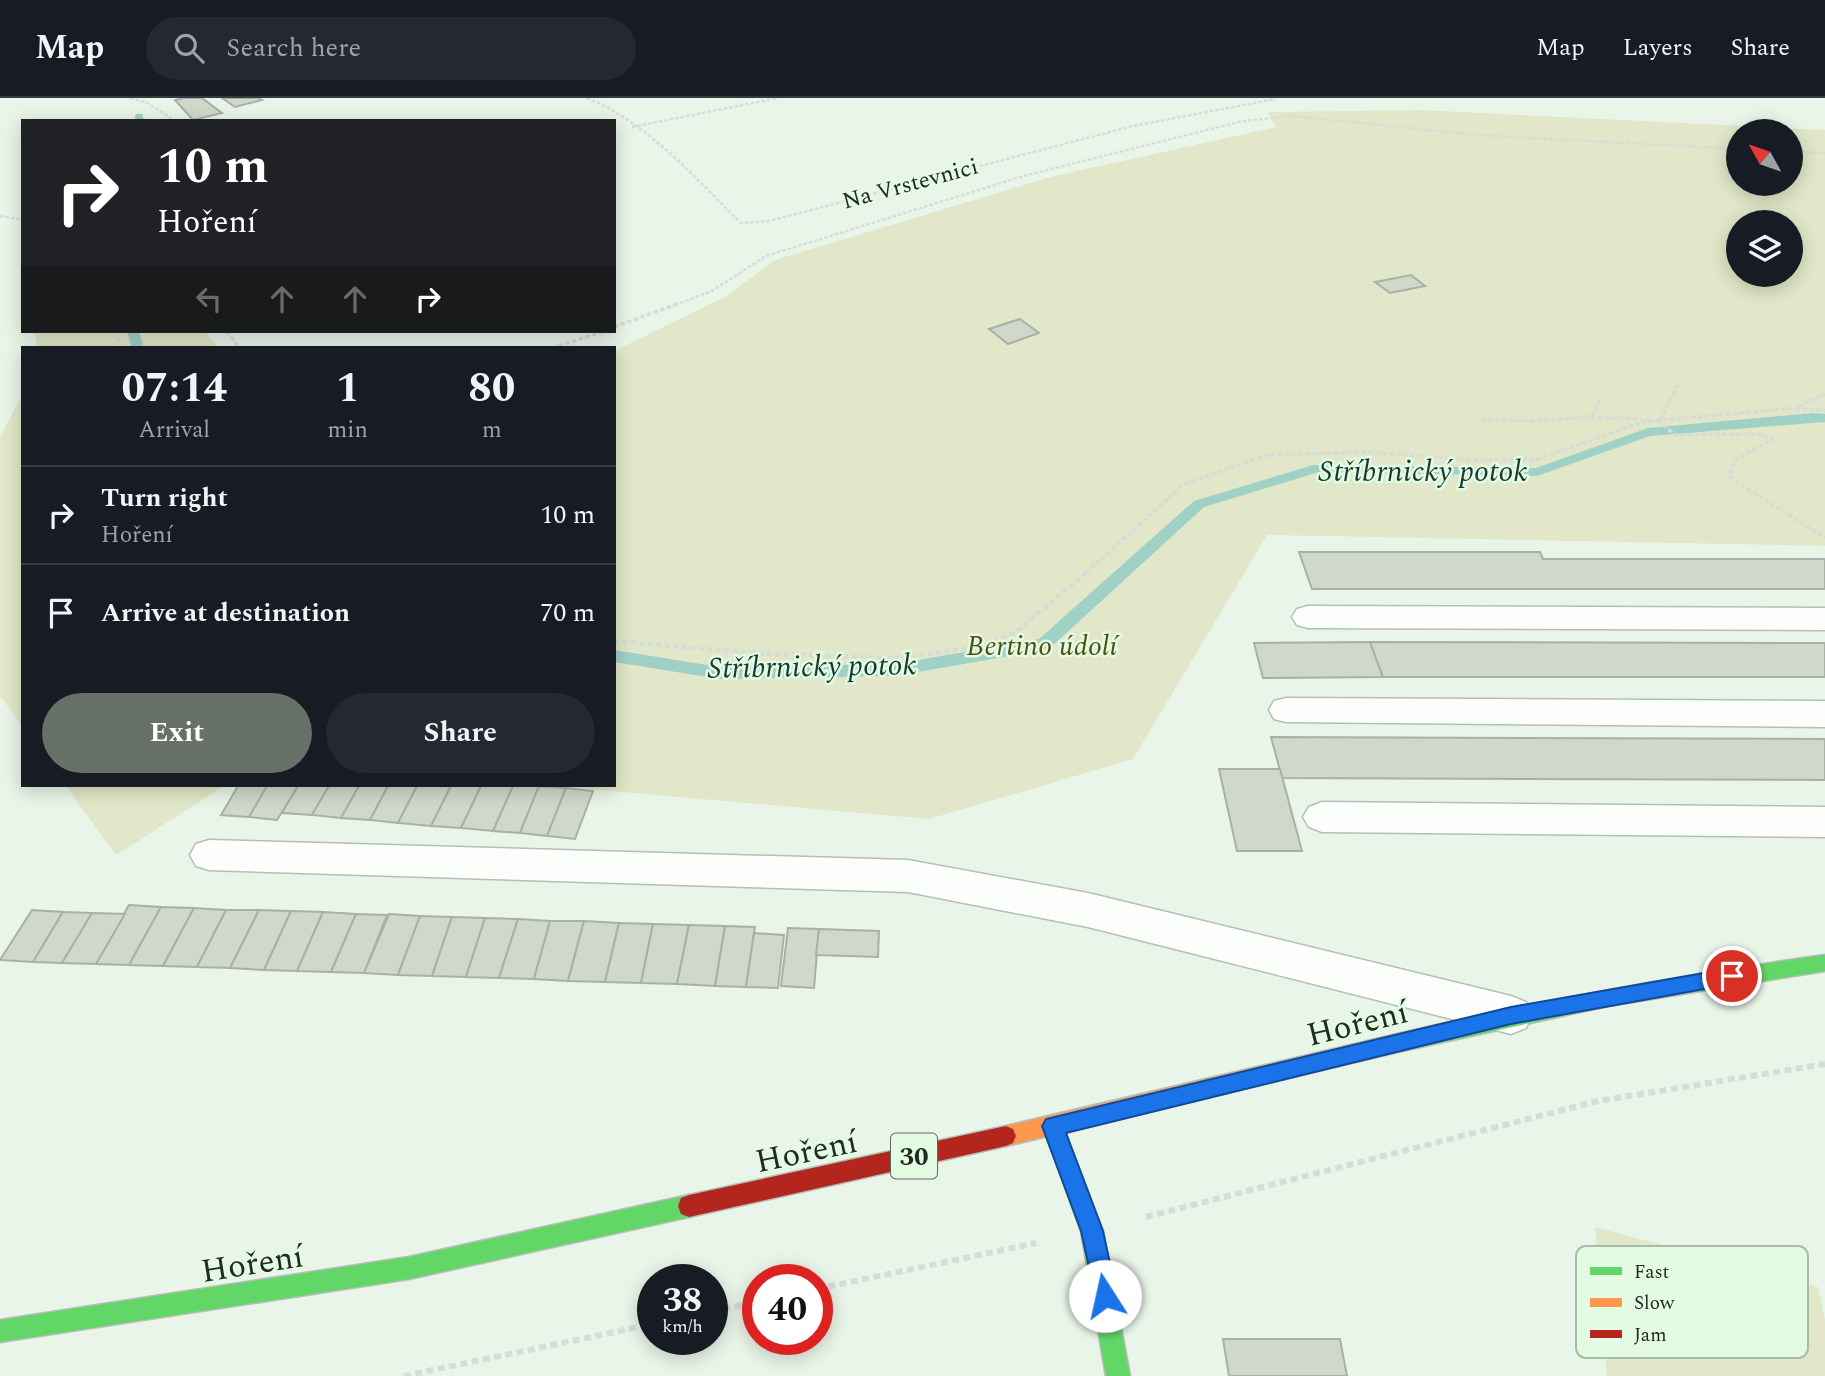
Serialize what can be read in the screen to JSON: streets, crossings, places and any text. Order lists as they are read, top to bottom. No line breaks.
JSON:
{"streets":{"main road":["Hoření","30"],"path":["Na Vrstevnici"]},"water":["Stříbrnický potok"],"parks":["Bertino údolí"],"legend":["Fast","Slow","Jam"],"north":"top left","page":{"header":"Map","search":"Search here","nav":["Map","Layers","Share"],"turn":["10 m","Hoření"],"eta":["07:14","Arrival","1","min","80","m"],"list":[{"name":"Turn right","note":"Hoření","value":"10 m"},{"name":"Arrive at destination","value":"70 m"}],"buttons":["Exit","Share"],"speed":"38 km/h","limit":"40"}}
